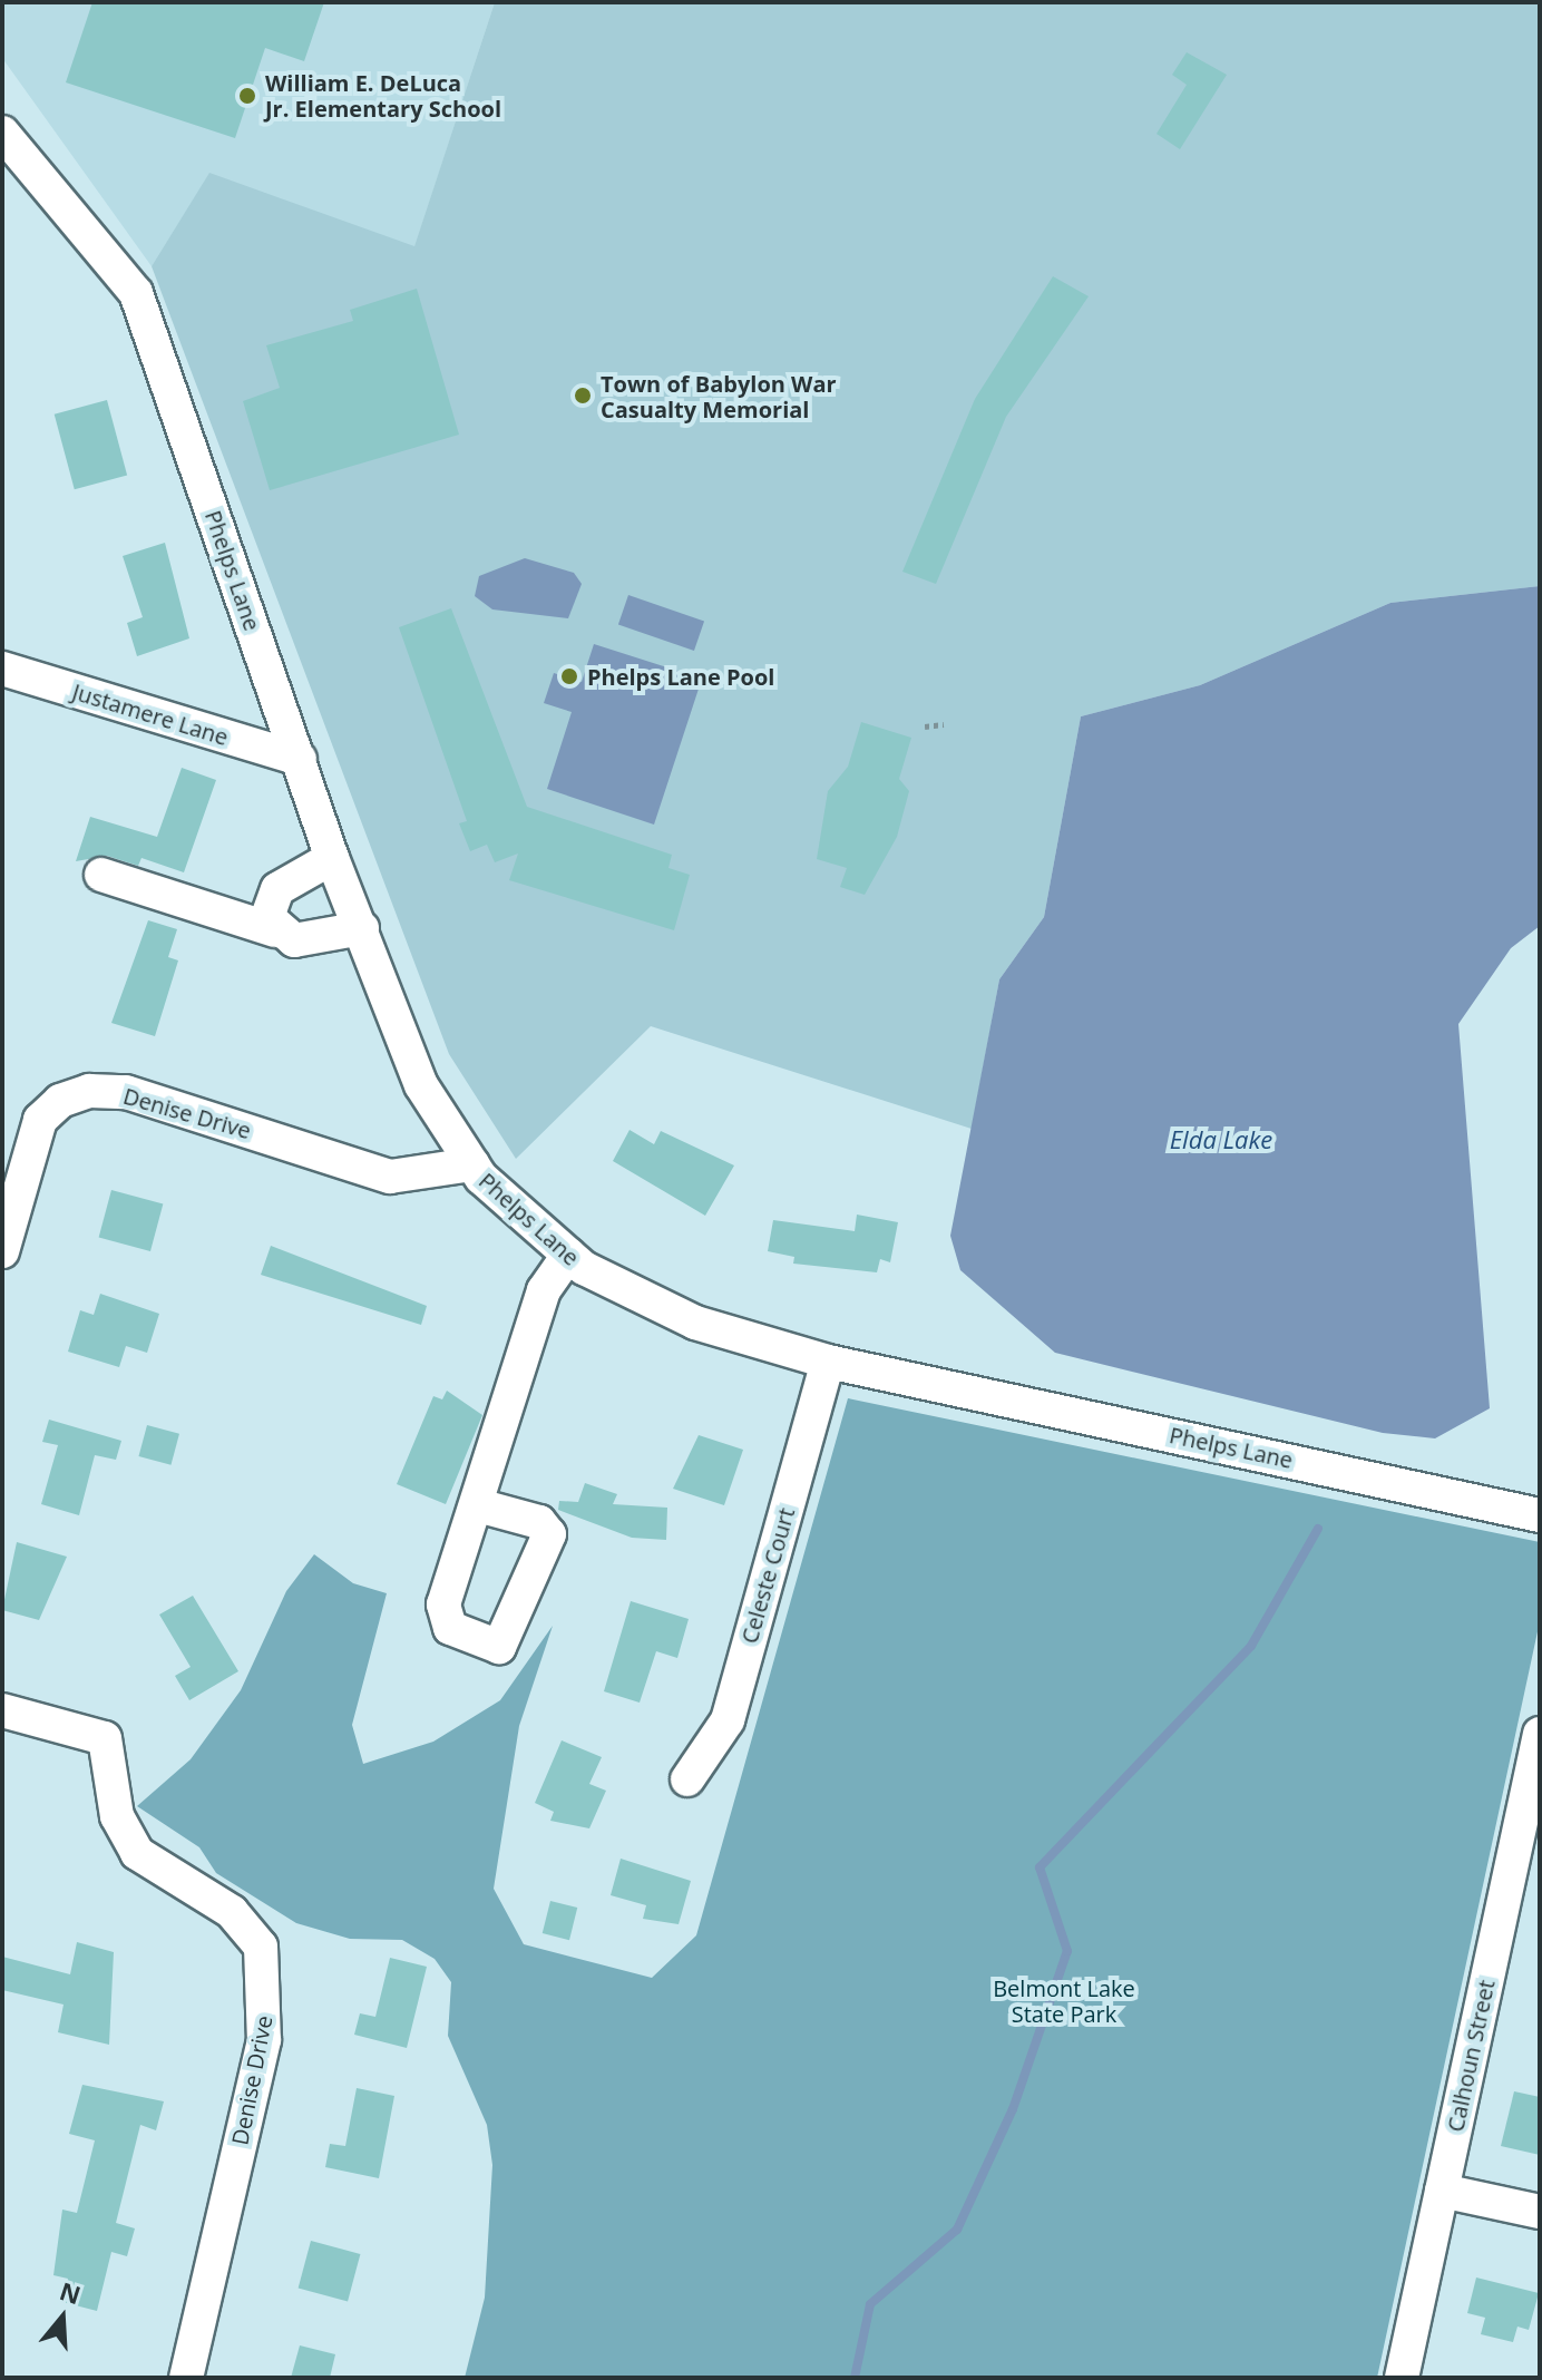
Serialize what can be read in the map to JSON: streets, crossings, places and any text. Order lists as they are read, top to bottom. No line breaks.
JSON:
{"streets":{"street":["Phelps Lane","Justamere Lane","Denise Drive","Celeste Court","Calhoun Street"]},"crossings":[["Phelps Lane","Justamere Lane"],["Phelps Lane","Denise Drive"],["Phelps Lane","Celeste Court"]],"water":["Elda Lake"],"parks":["Belmont Lake State Park"],"places":["William E. DeLuca Jr. Elementary School","Town of Babylon War Casualty Memorial","Phelps Lane Pool"],"north":"top"}
